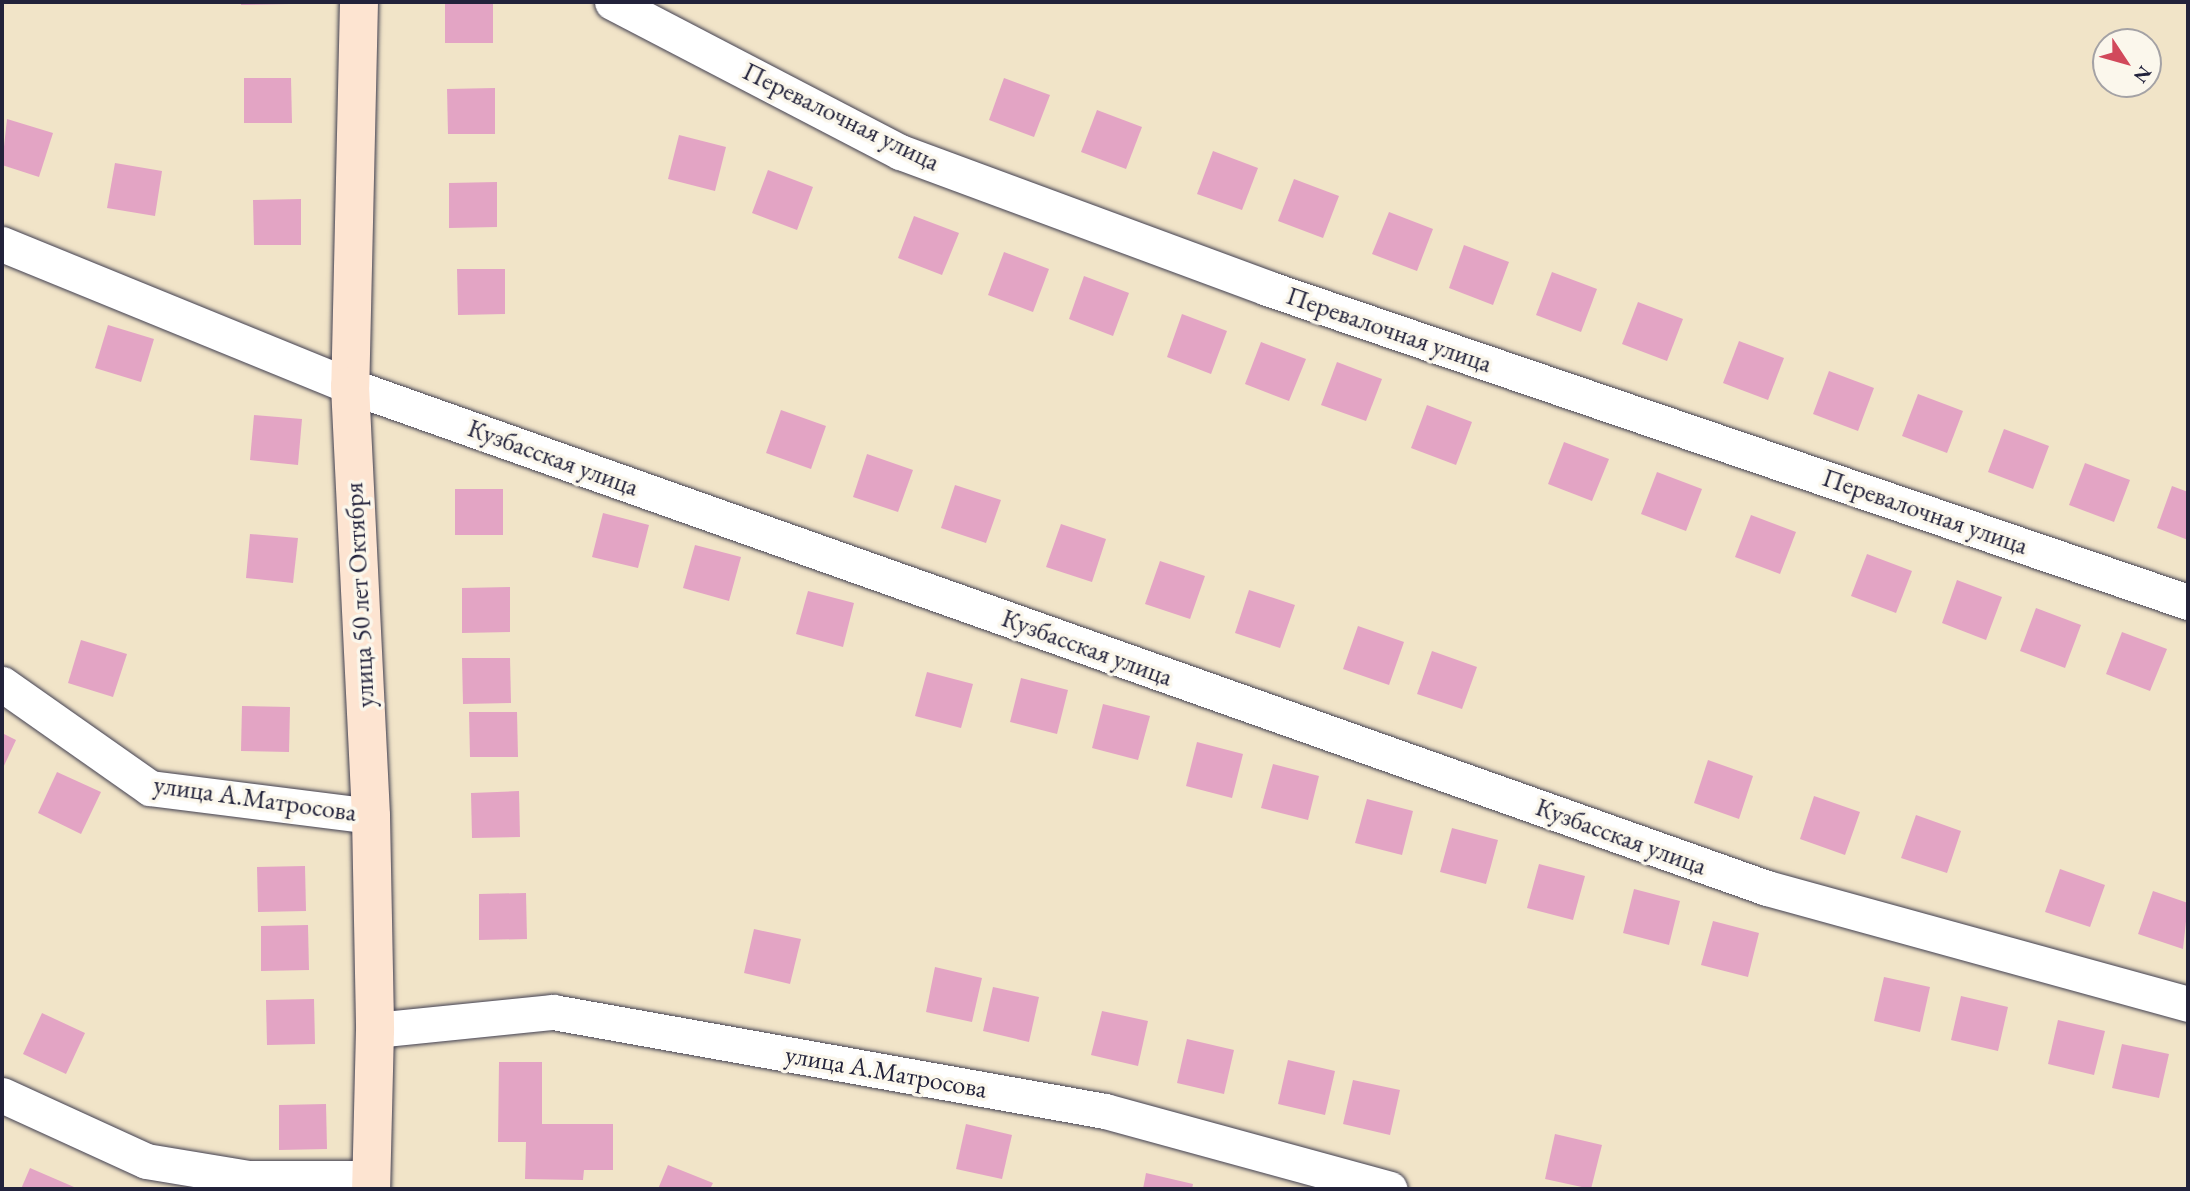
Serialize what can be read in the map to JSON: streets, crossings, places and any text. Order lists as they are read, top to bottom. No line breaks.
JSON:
{"streets":{"main road":["улица 50 лет Октября"],"street":["Перевалочная улица","Кузбасская улица","улица А.Матросова"]},"crossings":[["Кузбасская улица","улица 50 лет Октября"],["улица 50 лет Октября","улица А.Матросова"]],"north":"bottom right"}
